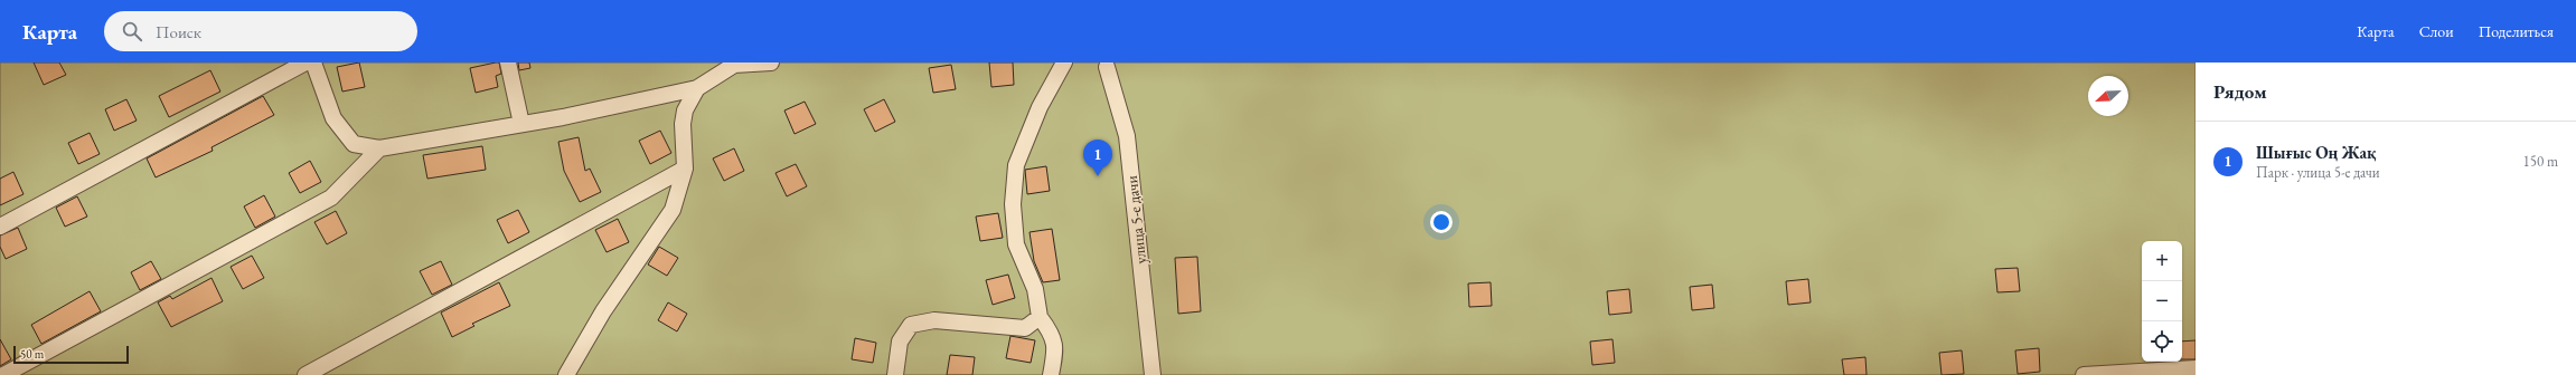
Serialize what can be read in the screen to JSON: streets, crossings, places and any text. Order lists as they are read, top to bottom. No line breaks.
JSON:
{"streets":{"street":["улица 5-е дачи"]},"scale_bar":"50 m","north":"bottom left","page":{"header":"Карта","search":"Поиск","nav":["Карта","Слои","Поделиться"],"heading":"Рядом","list":[{"mark":"1","name":"Шығыс Оң Жақ","note":"Парк · улица 5-е дачи","value":"150 m"}],"pins":"1","map_buttons":["+","−"],"scale":"50 m"}}
